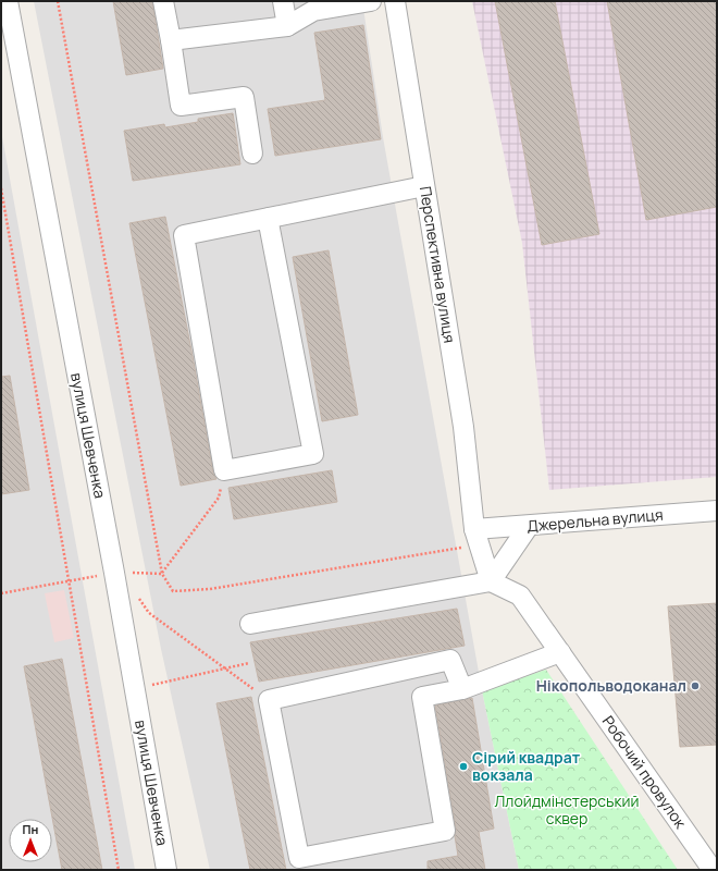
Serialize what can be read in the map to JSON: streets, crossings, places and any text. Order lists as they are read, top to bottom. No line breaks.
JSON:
{"streets":{"street":["Перспективна вулиця","вулиця Шевченка","Джерельна вулиця","Робочий провулок"]},"crossings":[["Перспективна вулиця","Джерельна вулиця"]],"parks":["Ллойдмінстерський сквер"],"places":["Нікопольводоканал","Сірий квадрат вокзала"],"north":"top"}
